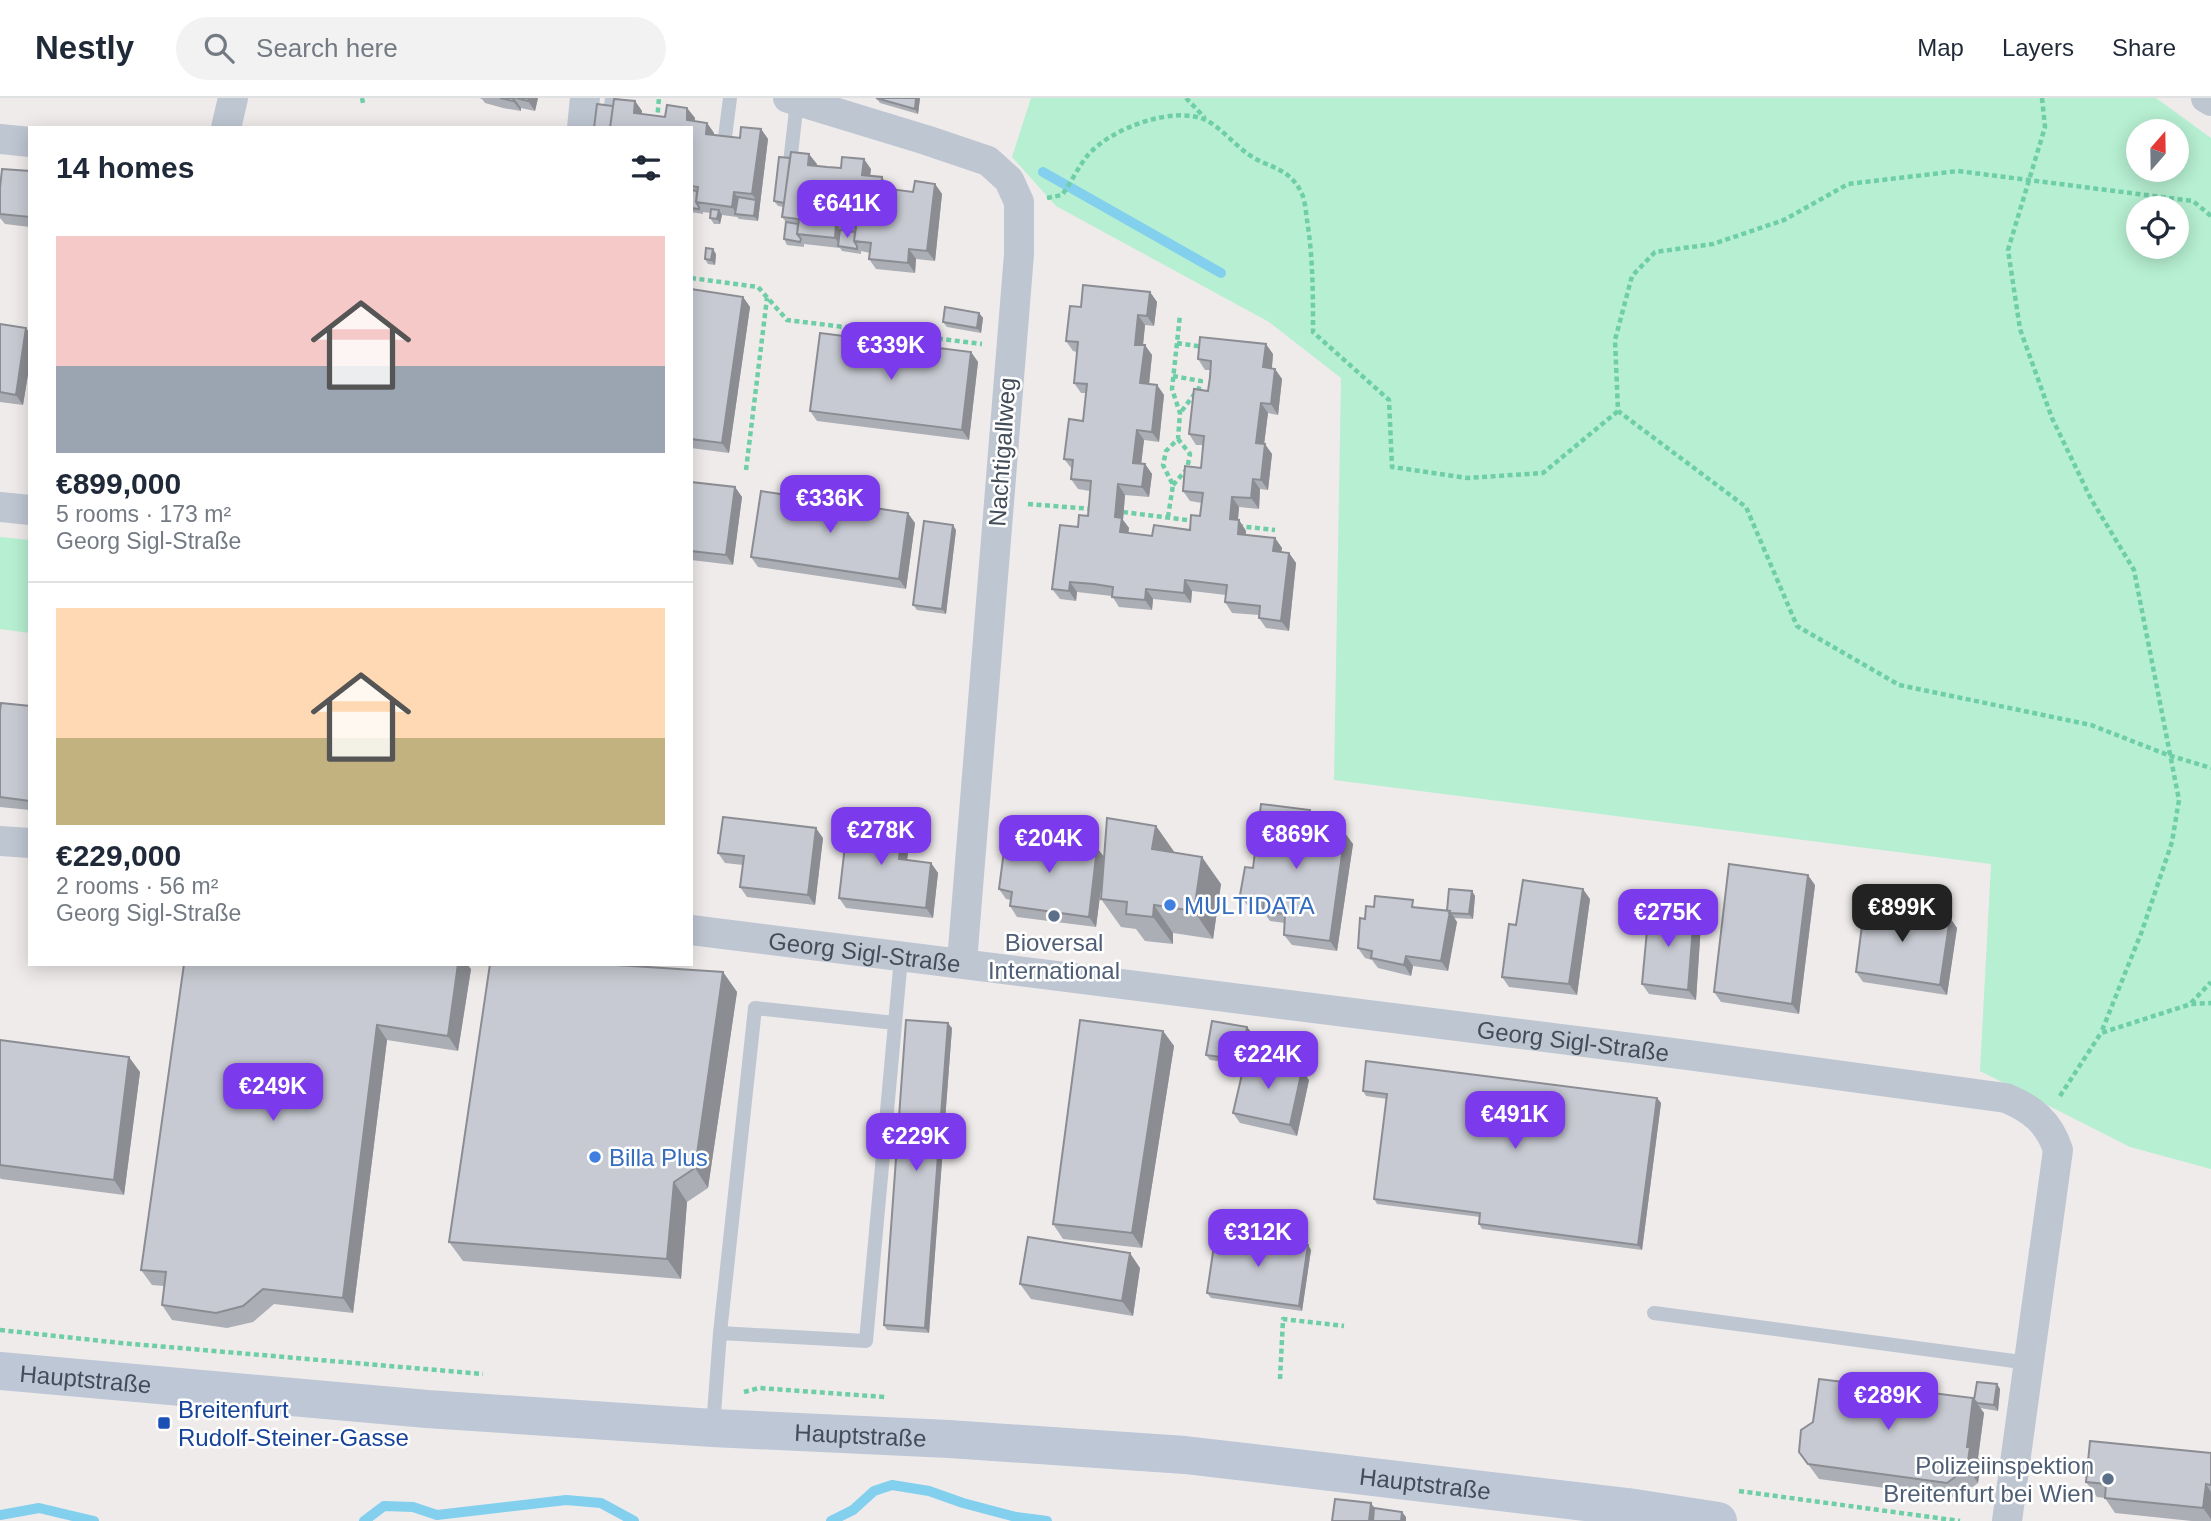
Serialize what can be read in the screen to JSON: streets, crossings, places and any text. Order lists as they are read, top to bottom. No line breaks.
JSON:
{"streets":{"main road":["Hauptstraße"],"street":["Nachtigallweg","Georg Sigl-Straße"]},"crossings":[["Nachtigallweg","Georg Sigl-Straße"]],"places":{"other":["MULTIDATA","Bioversal International","Billa Plus","Polizeiinspektion Breitenfurt bei Wien"],"transit":["Breitenfurt Rudolf-Steiner-Gasse"]},"north":"top","page":{"header":"Nestly","search":"Search here","nav":["Map","Layers","Share"],"heading":"14 homes","price":["€641K","€339K","€336K","€278K","€869K","€204K","€899K","€275K","€224K","€249K","€491K","€229K","€312K","€289K"],"list":[{"name":"€899,000","note":"5 rooms · 173 m² · Georg Sigl-Straße"},{"name":"€229,000","note":"2 rooms · 56 m² · Georg Sigl-Straße"}]}}
